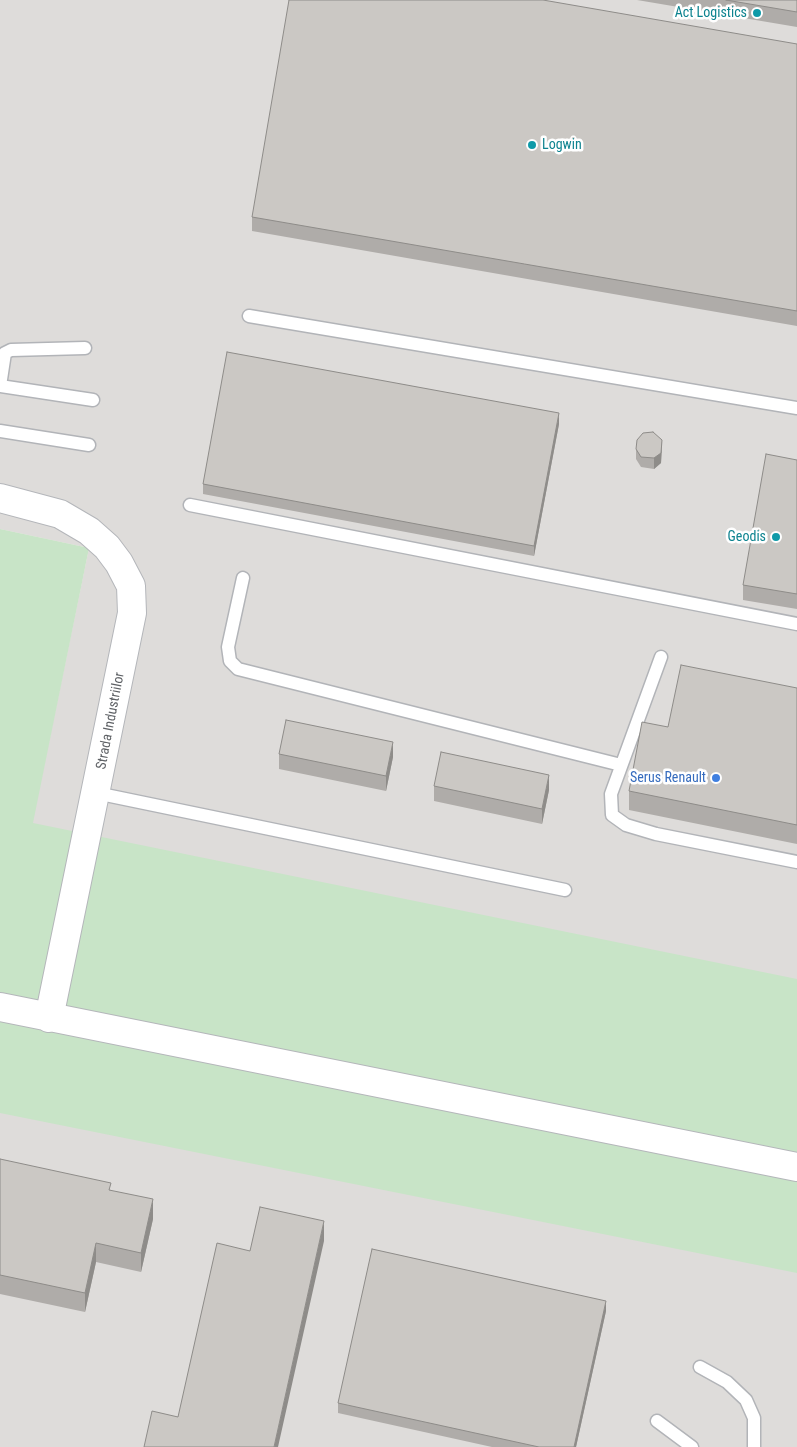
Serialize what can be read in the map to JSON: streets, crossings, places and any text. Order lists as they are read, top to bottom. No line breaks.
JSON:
{"streets":{"street":["Strada Industriilor"]},"places":["Act Logistics","Logwin","Geodis","Serus Renault"]}
